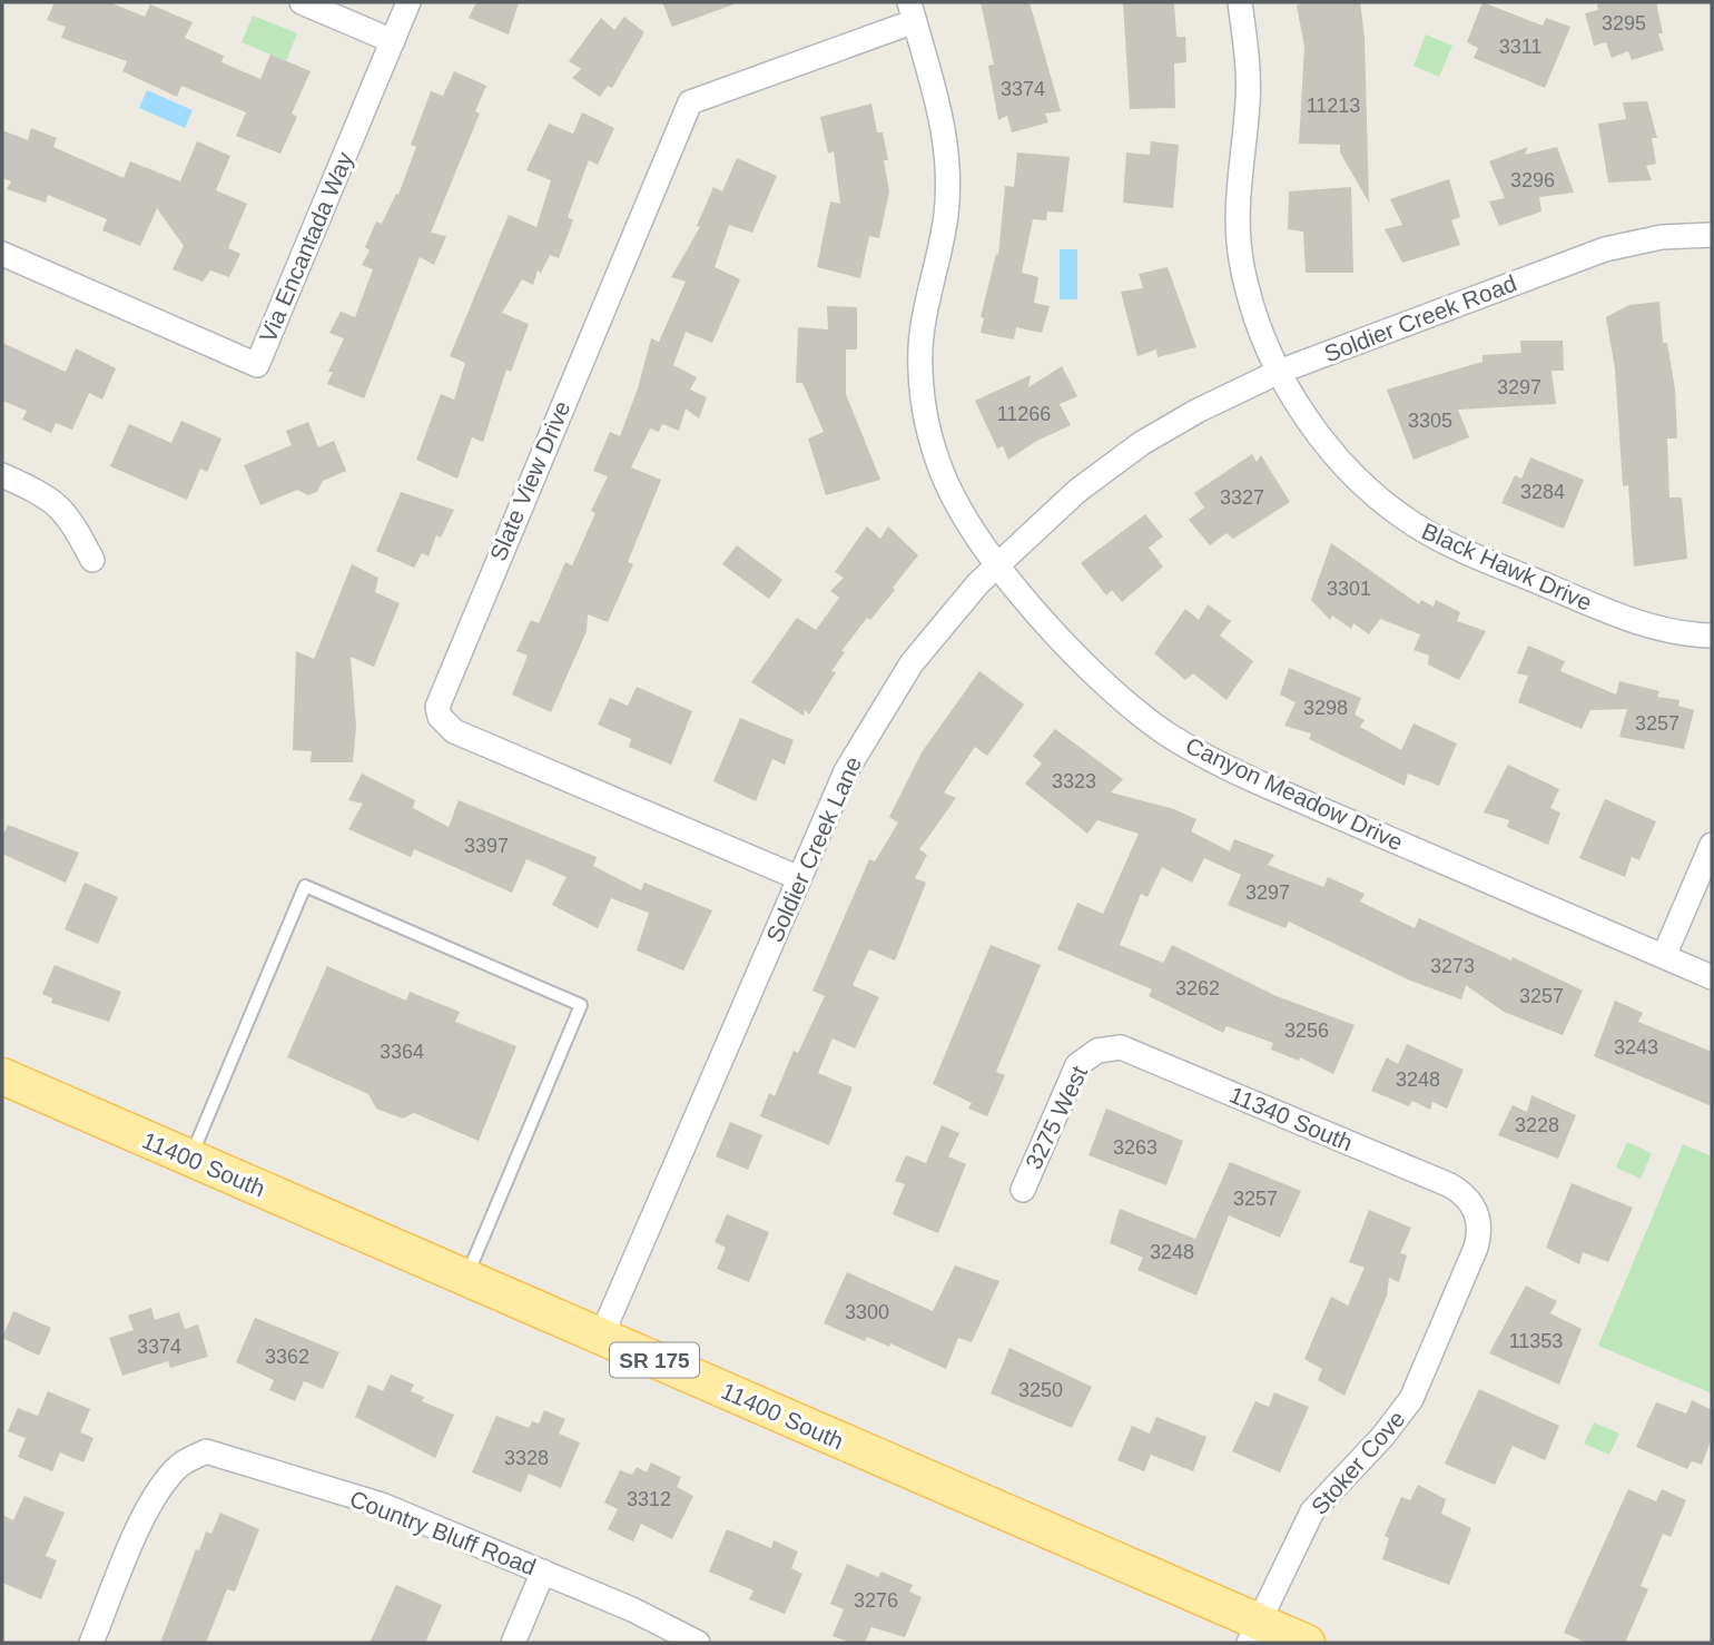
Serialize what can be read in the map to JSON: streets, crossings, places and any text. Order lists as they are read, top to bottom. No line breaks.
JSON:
{"streets":{"main road":["11400 South","SR 175"],"street":["Via Encantada Way","Soldier Creek Road","Slate View Drive","Black Hawk Drive","Canyon Meadow Drive","Soldier Creek Lane","3275 West","11340 South","Stoker Cove","Country Bluff Road"]},"crossings":[["Soldier Creek Road","Black Hawk Drive"],["Soldier Creek Road","Soldier Creek Lane"],["Slate View Drive","Canyon Meadow Drive"],["Slate View Drive","Soldier Creek Lane"],["Canyon Meadow Drive","Soldier Creek Lane"],["Soldier Creek Lane","11400 South"],["3275 West","11340 South"],["11340 South","Stoker Cove"],["11400 South","Stoker Cove"]],"house_numbers":["3295","3311","3374","11213","3296","3297","11266","3305","3284","3327","3301","3298","3257","3323","3397","3297","3273","3262","3257","3256","3243","3364","3248","3228","3263","3257","3248","3300","11353","3374","3362","3250","3328","3312","3276"]}
